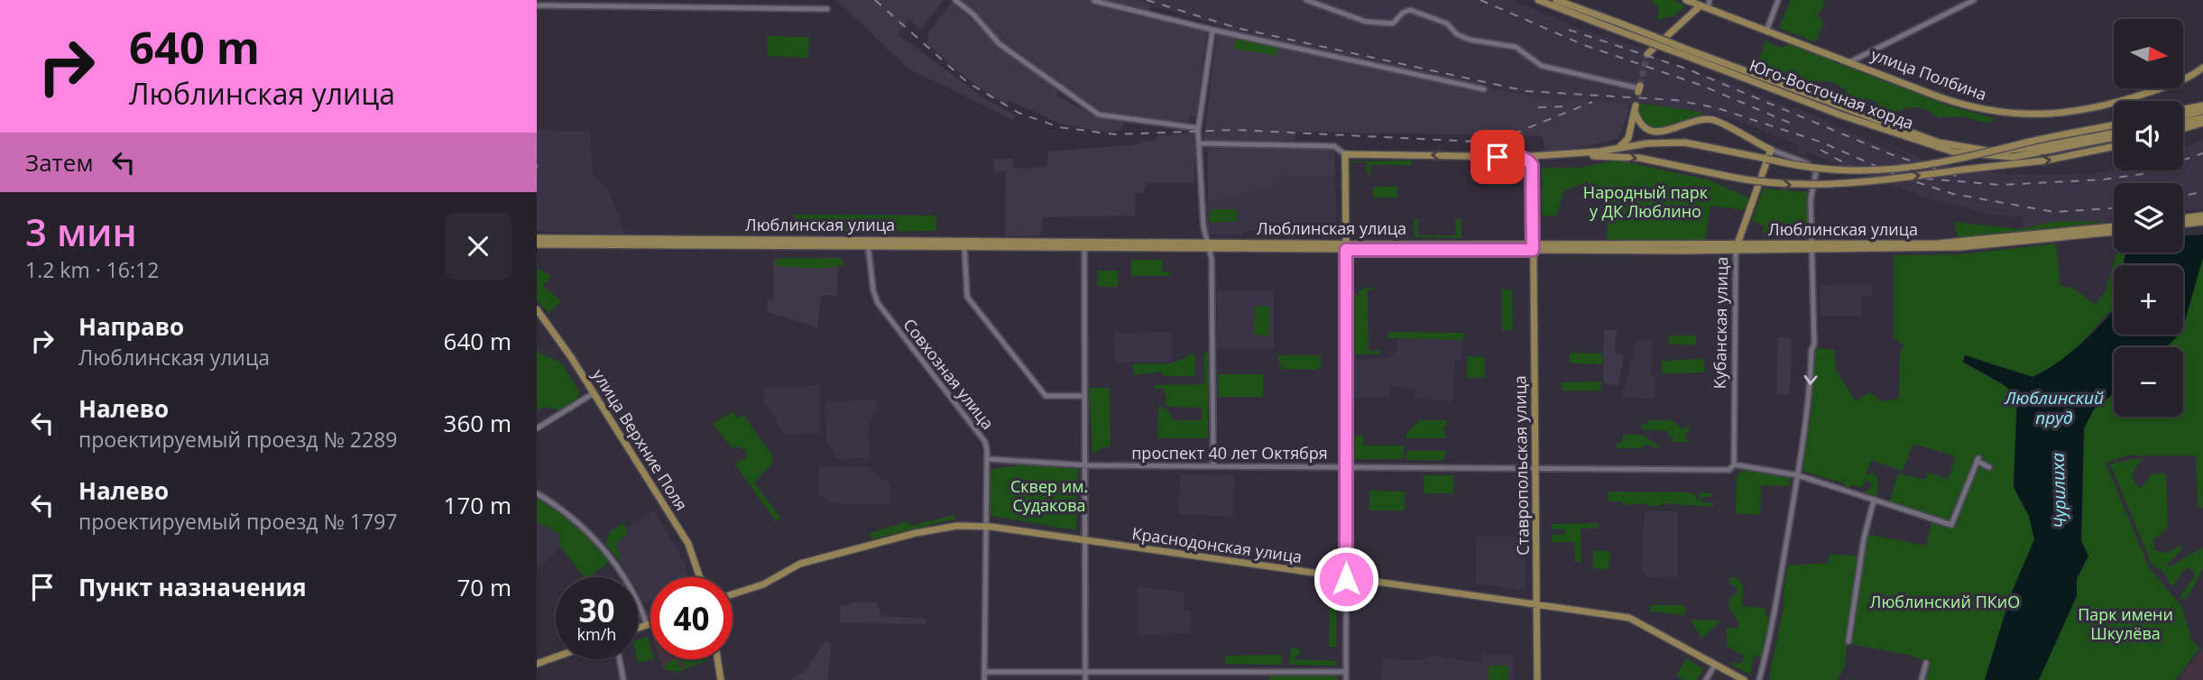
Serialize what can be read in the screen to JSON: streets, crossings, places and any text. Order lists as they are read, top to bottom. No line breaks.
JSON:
{"streets":{"main road":["улица Полбина","Юго-Восточная хорда","Люблинская улица","Кубанская улица","улица Верхние Поля","Ставропольская улица","Краснодонская улица"],"street":["Совхозная улица","проспект 40 лет Октября"]},"crossings":[["Люблинская улица","Кубанская улица"],["Люблинская улица","Совхозная улица"],["Люблинская улица","Ставропольская улица"],["Кубанская улица","проспект 40 лет Октября"],["Совхозная улица","проспект 40 лет Октября"],["Совхозная улица","Краснодонская улица"],["проспект 40 лет Октября","Ставропольская улица"],["Ставропольская улица","Краснодонская улица"]],"water":["Люблинский пруд","Чурилиха"],"parks":["Народный парк у ДК Люблино","Сквер им. Судакова","Люблинский ПКиО","Парк имени Шкулёва"],"north":"right","page":{"turn":["640 m","Люблинская улица"],"map_buttons":["+","−"],"then":"Затем","heading":["3 мин","1.2 km · 16:12"],"list":[{"name":"Направо","note":"Люблинская улица","value":"640 m"},{"name":"Налево","note":"проектируемый проезд № 2289","value":"360 m"},{"name":"Налево","note":"проектируемый проезд № 1797","value":"170 m"},{"name":"Пункт назначения","value":"70 m"}],"speed":"30 km/h","limit":"40"}}
